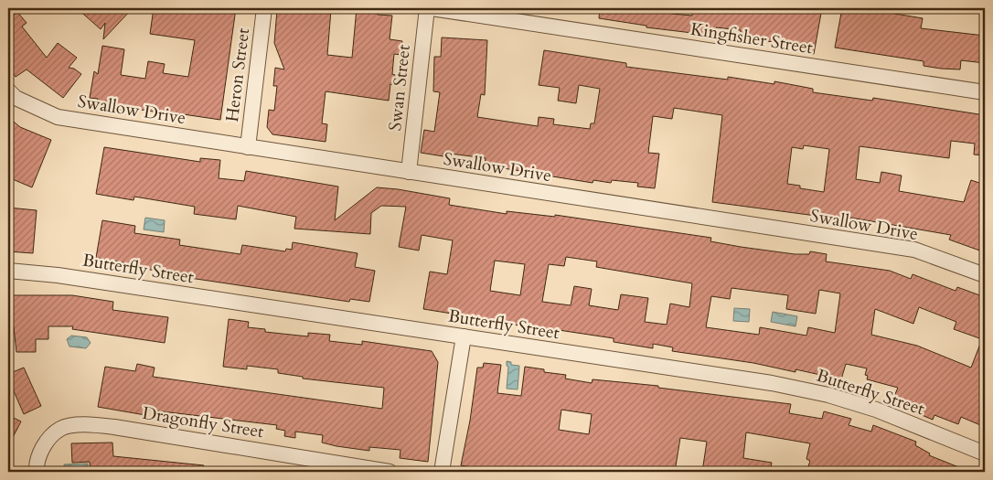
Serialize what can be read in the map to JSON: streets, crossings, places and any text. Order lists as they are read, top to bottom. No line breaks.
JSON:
{"streets":{"street":["Kingfisher Street","Heron Street","Swan Street","Swallow Drive","Butterfly Street","Dragonfly Street"]},"crossings":[["Heron Street","Swallow Drive"],["Swan Street","Swallow Drive"]]}
